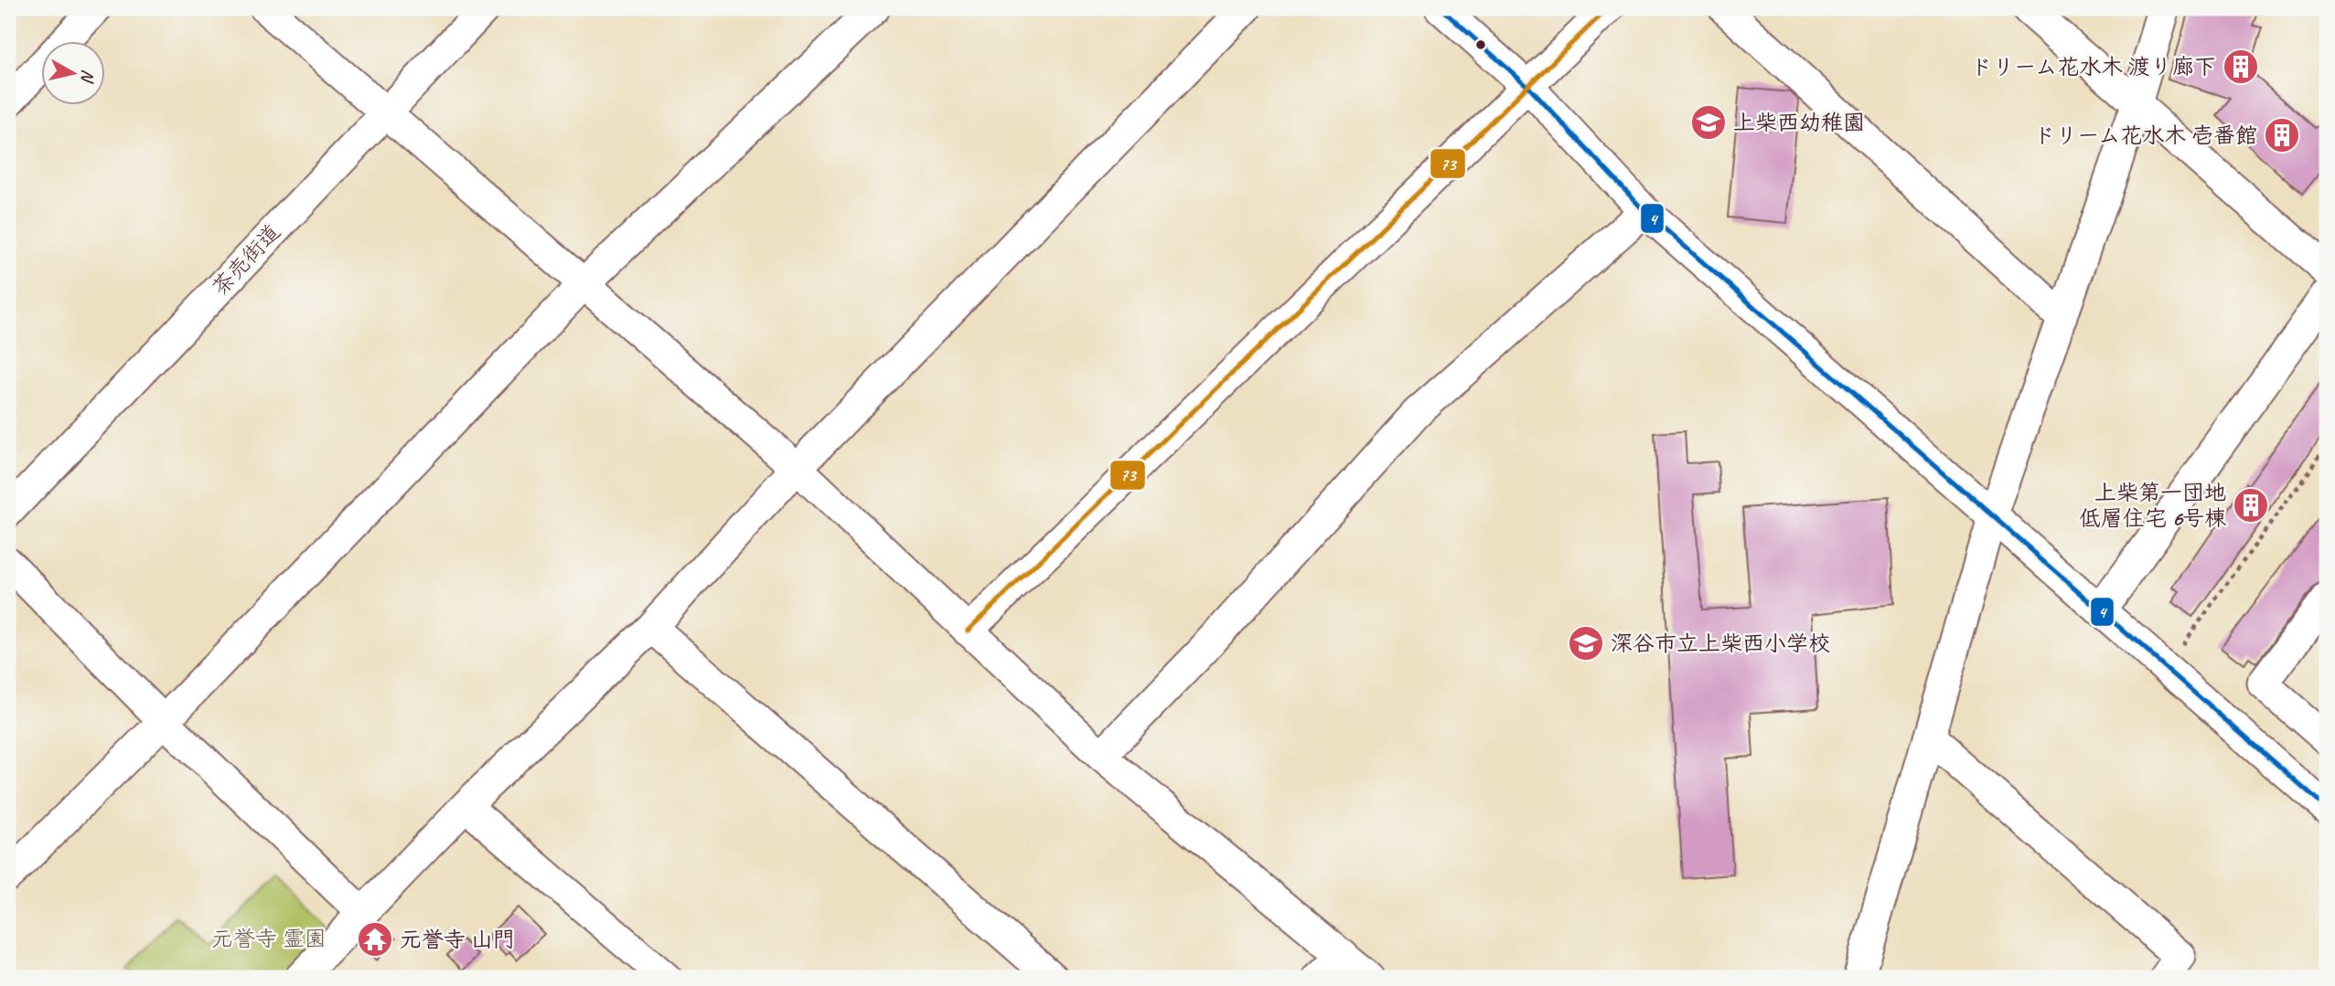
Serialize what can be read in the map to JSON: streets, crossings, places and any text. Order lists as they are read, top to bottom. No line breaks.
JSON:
{"streets":{"street":["茶売街道"]},"parks":["元誉寺 霊園"],"places":{"building":["ドリーム花水木 渡り廊下","ドリーム花水木 壱番館","上柴第一団地 低層住宅 6号棟"],"school or university":["上柴西幼稚園","深谷市立上柴西小学校"],"temple":["元誉寺 山門"]},"lines":["transit line 4","transit line 73"],"north":"right"}
